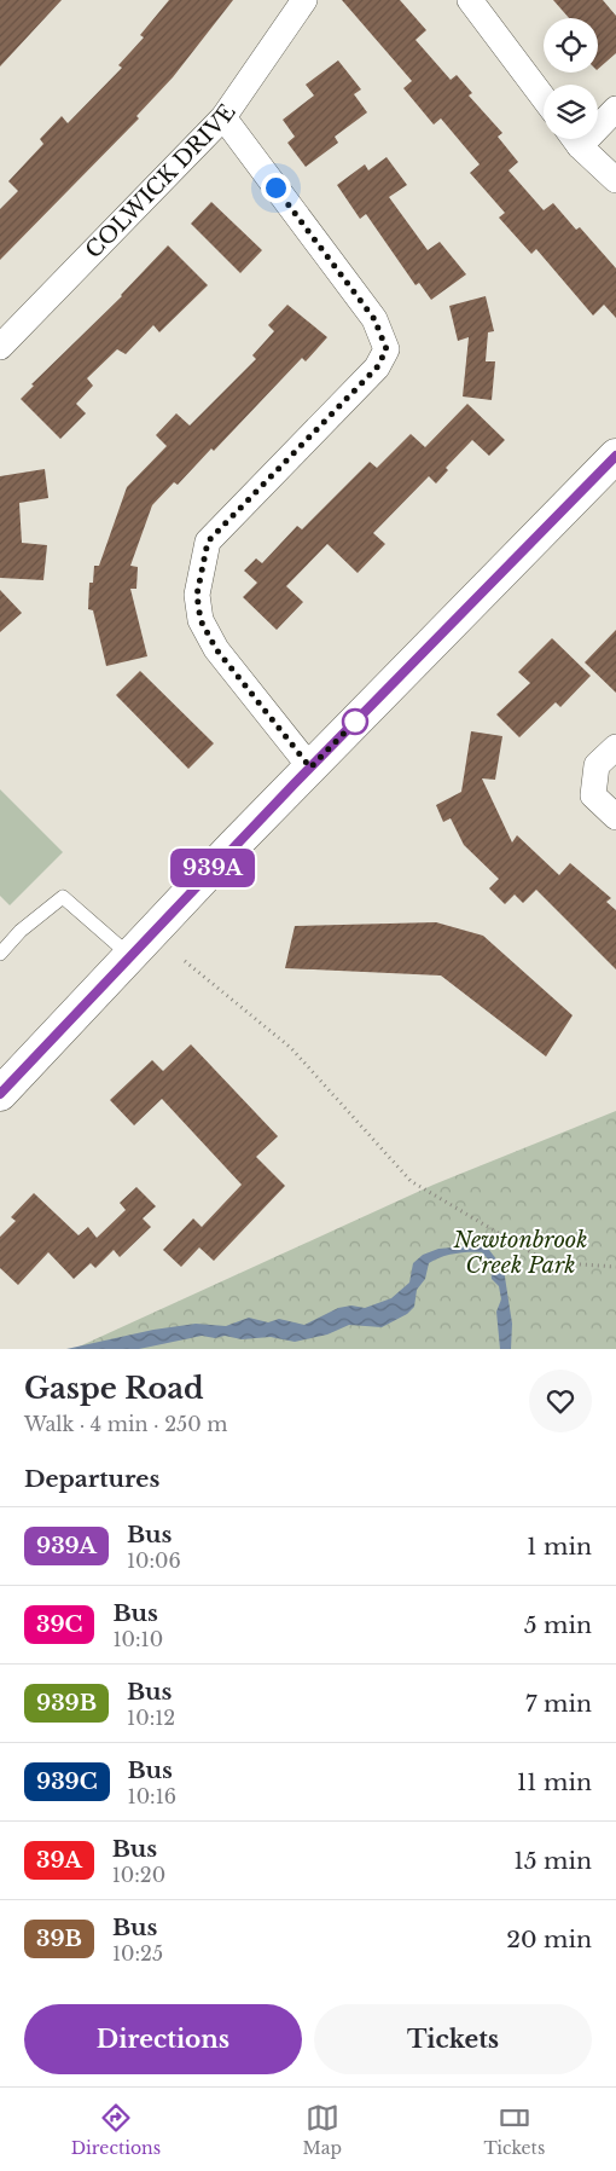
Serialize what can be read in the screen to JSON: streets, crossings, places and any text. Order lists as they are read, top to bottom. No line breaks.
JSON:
{"streets":{"street":["COLWICK DRIVE"]},"parks":["Newtonbrook Creek Park"],"lines":["bus line 939A"],"page":{"on_map":"939A","heading":[["Gaspe Road","Walk · 4 min · 250 m"],"Departures"],"list":[{"mark":"939A","name":"Bus","note":"10:06","value":"1 min"},{"mark":"39C","name":"Bus","note":"10:10","value":"5 min"},{"mark":"939B","name":"Bus","note":"10:12","value":"7 min"},{"mark":"939C","name":"Bus","note":"10:16","value":"11 min"},{"mark":"39A","name":"Bus","note":"10:20","value":"15 min"},{"mark":"39B","name":"Bus","note":"10:25","value":"20 min"}],"buttons":["Directions","Tickets"],"tabs":["Directions","Map","Tickets"]}}
